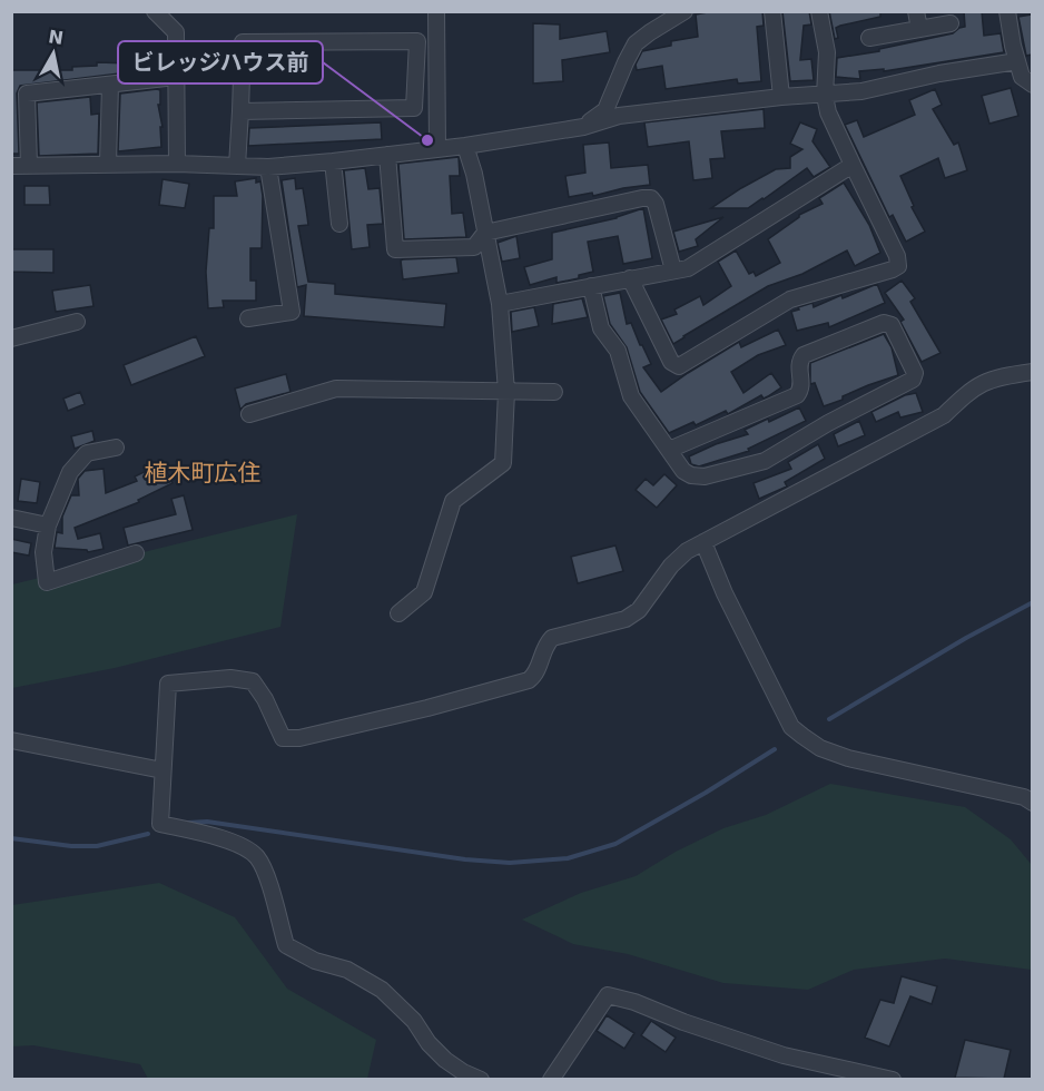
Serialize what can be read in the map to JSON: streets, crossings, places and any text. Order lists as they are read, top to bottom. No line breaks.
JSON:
{"districts":["植木町広住"],"places":["ビレッジハウス前"],"north":"top"}
